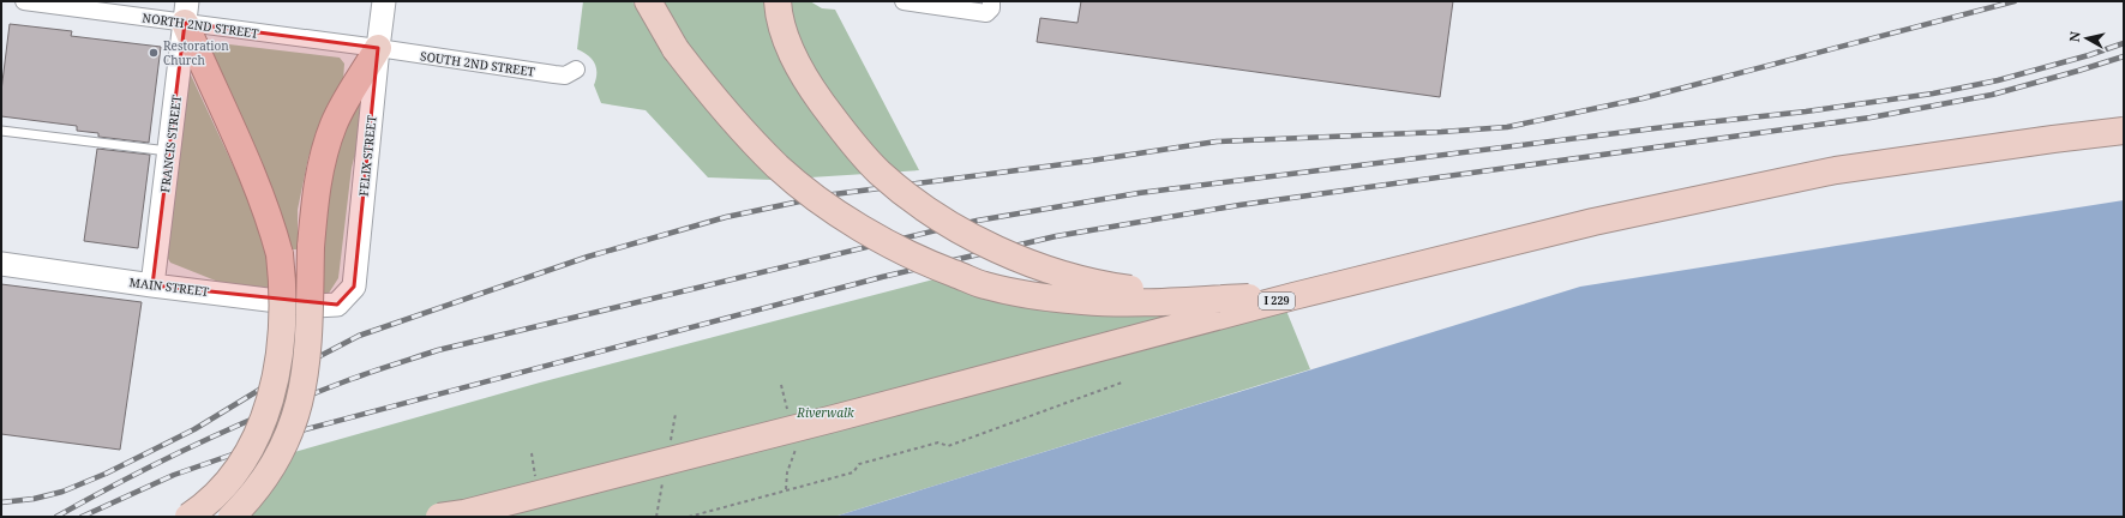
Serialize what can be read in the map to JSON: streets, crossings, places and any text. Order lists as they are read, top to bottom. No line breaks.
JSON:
{"streets":{"highway":["I 229"],"main road":["FRANCIS STREET","FELIX STREET","MAIN STREET"],"street":["NORTH 2ND STREET","SOUTH 2ND STREET"]},"crossings":[["NORTH 2ND STREET","SOUTH 2ND STREET"],["NORTH 2ND STREET","FRANCIS STREET"],["NORTH 2ND STREET","FELIX STREET"],["SOUTH 2ND STREET","FELIX STREET"],["FRANCIS STREET","MAIN STREET"],["FELIX STREET","MAIN STREET"]],"parks":["Riverwalk"],"places":["Restoration Church"],"north":"left"}
